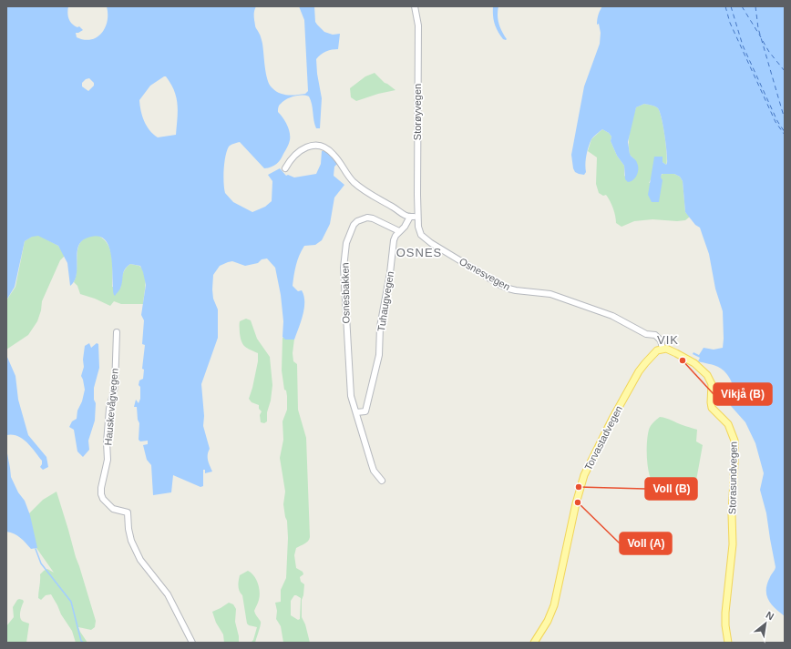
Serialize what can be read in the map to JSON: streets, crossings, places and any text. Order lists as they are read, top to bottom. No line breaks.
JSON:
{"streets":{"main road":["Torvastadvegen","Storasundvegen"],"street":["Storøyvegen","Osnesvegen","Osnesbakken","Tuhaugvegen","Hauskevågvegen"]},"crossings":[["Storøyvegen","Osnesvegen"],["Osnesvegen","Torvastadvegen"],["Osnesvegen","Storasundvegen"],["Osnesbakken","Tuhaugvegen"],["Torvastadvegen","Storasundvegen"]],"districts":["OSNES","VIK"],"places":["Vikjå (B)","Voll (B)","Voll (A)"],"north":"top right"}
